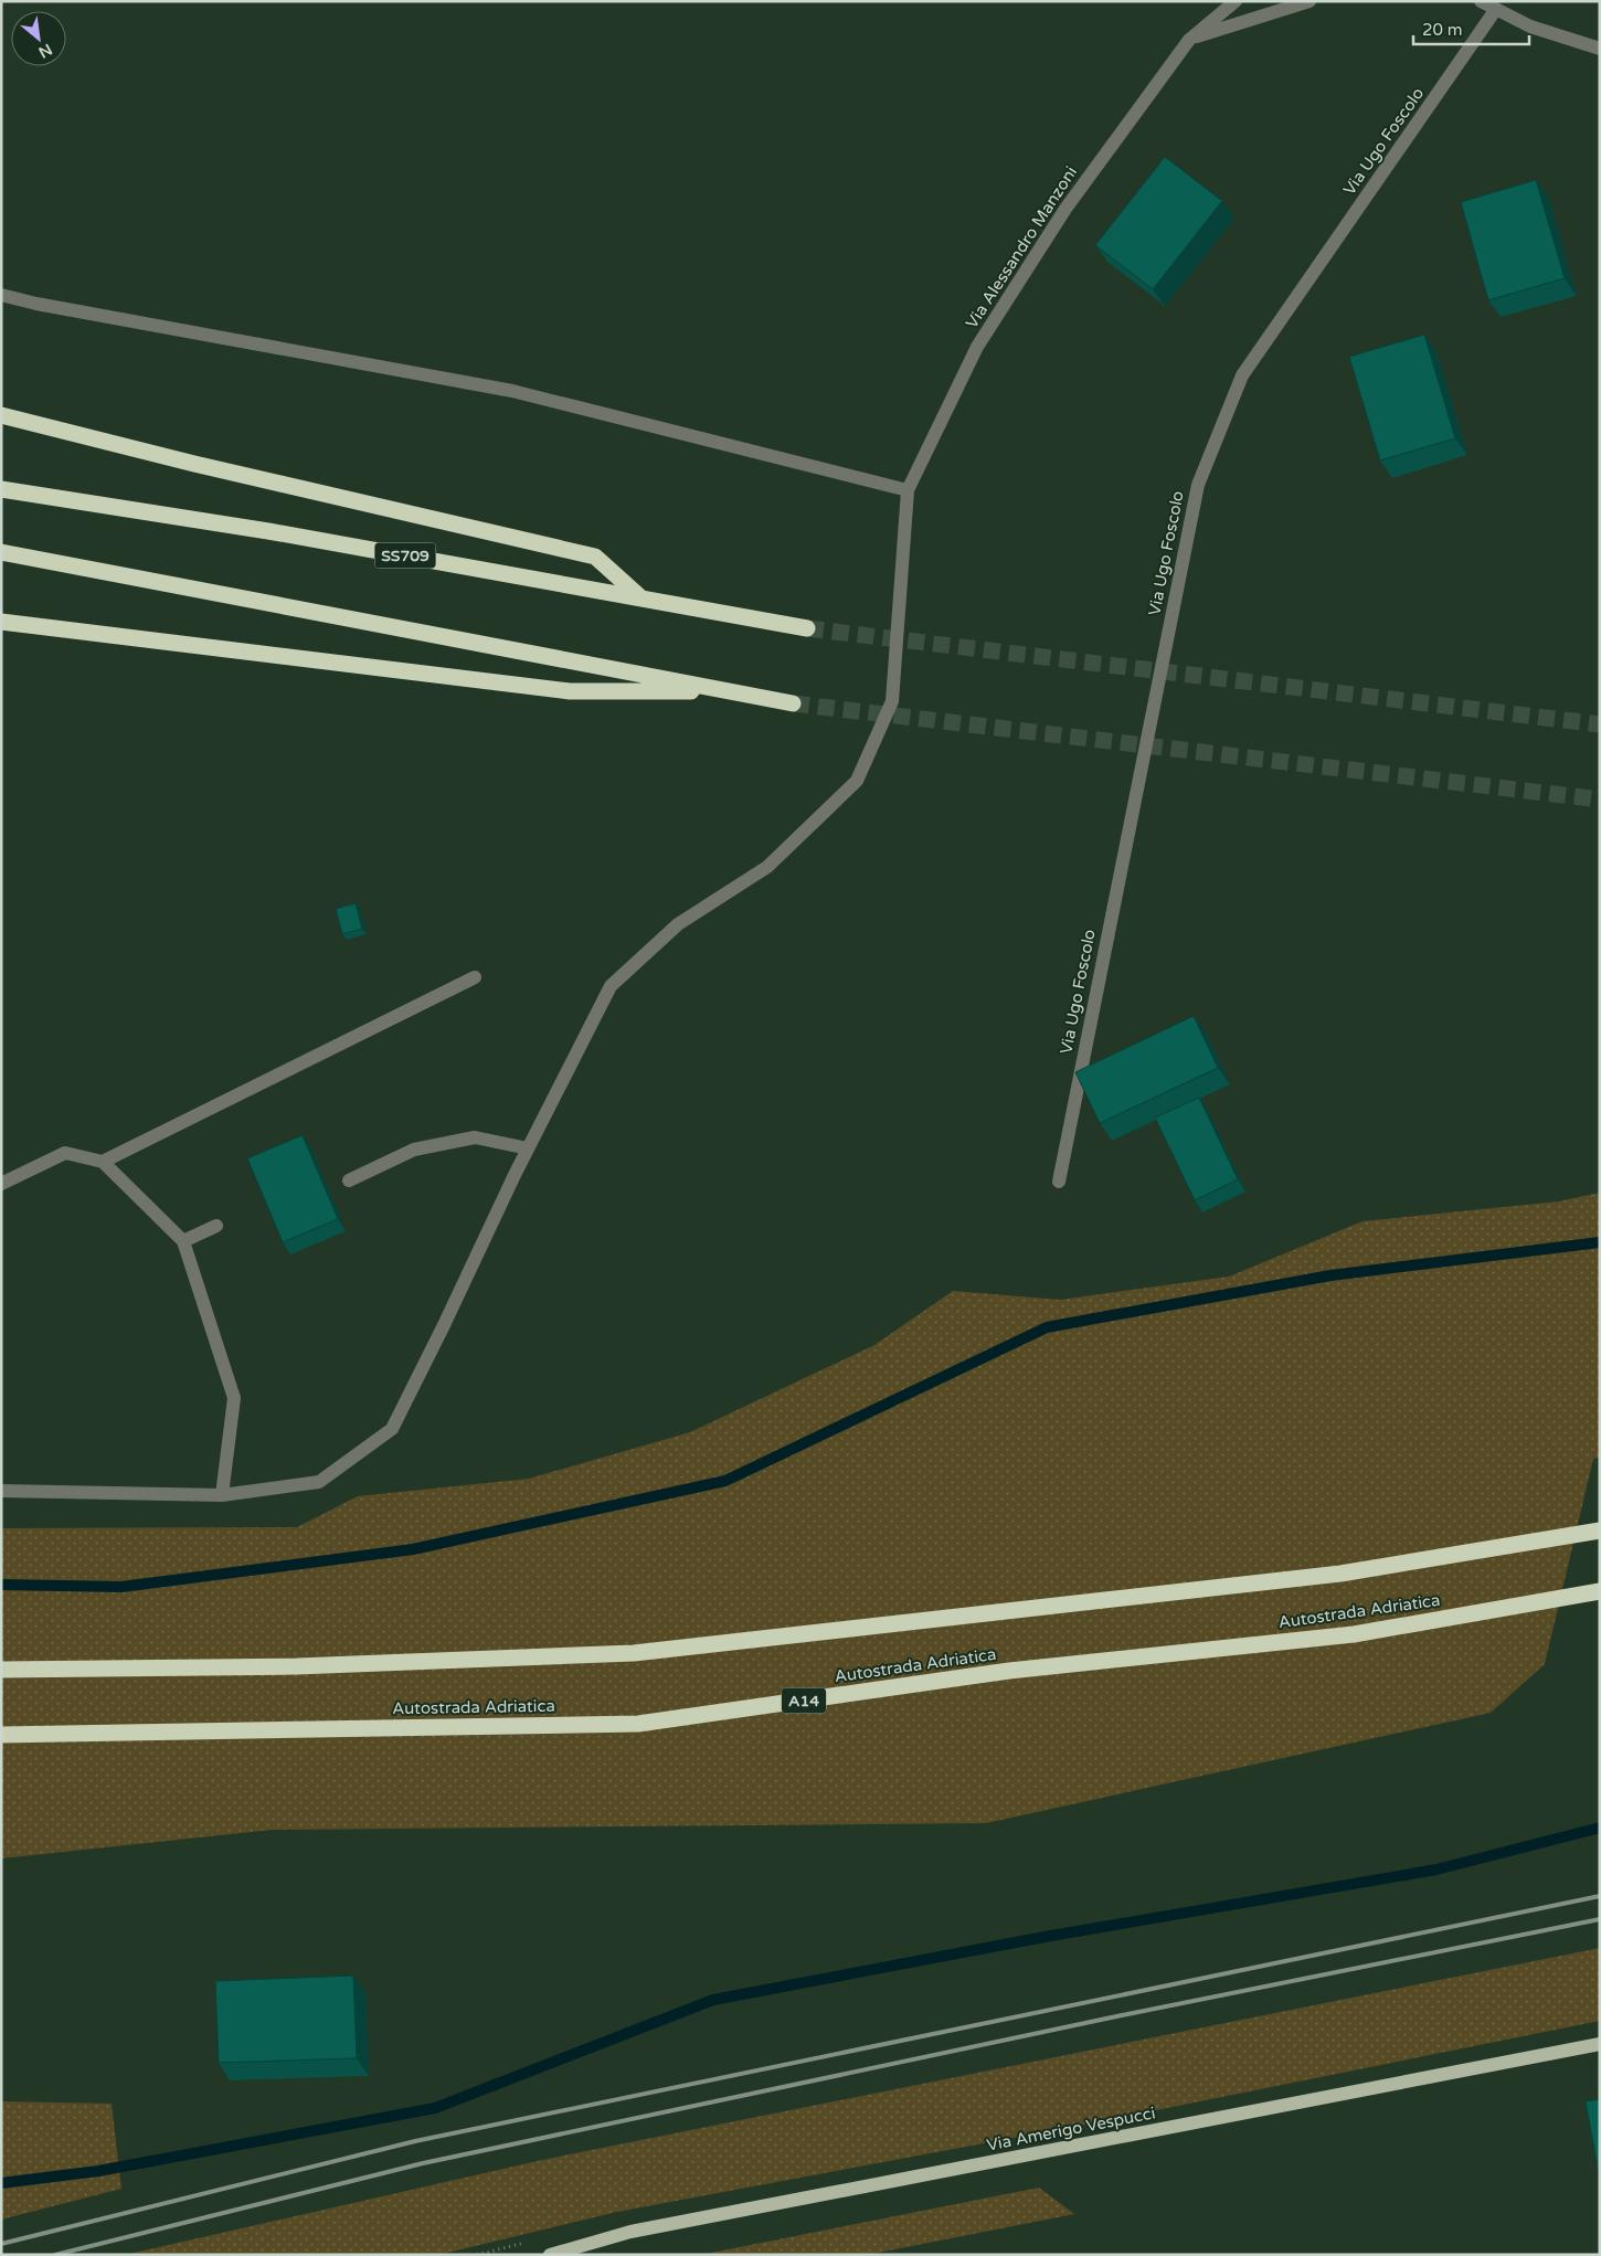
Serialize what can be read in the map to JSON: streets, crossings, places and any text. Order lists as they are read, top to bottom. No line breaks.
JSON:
{"streets":{"highway":["SS709","Autostrada Adriatica","A14"],"main road":["Via Amerigo Vespucci"],"street":["Via Ugo Foscolo","Via Alessandro Manzoni"]},"scale_bar":"20 m","north":"bottom right"}
